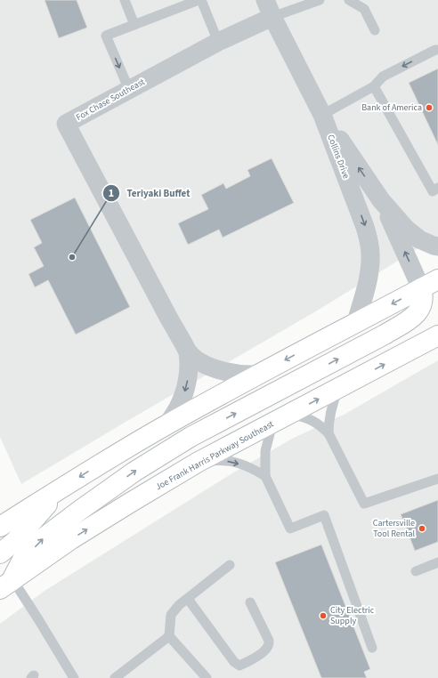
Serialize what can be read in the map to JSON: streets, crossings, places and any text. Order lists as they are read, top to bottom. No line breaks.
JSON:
{"streets":{"main road":["Joe Frank Harris Parkway Southeast"],"street":["Fox Chase Southeast","Collins Drive"]},"crossings":[["Fox Chase Southeast","Collins Drive"]],"places":["Bank of America","Teriyaki Buffet","Cartersville Tool Rental","City Electric Supply"]}
